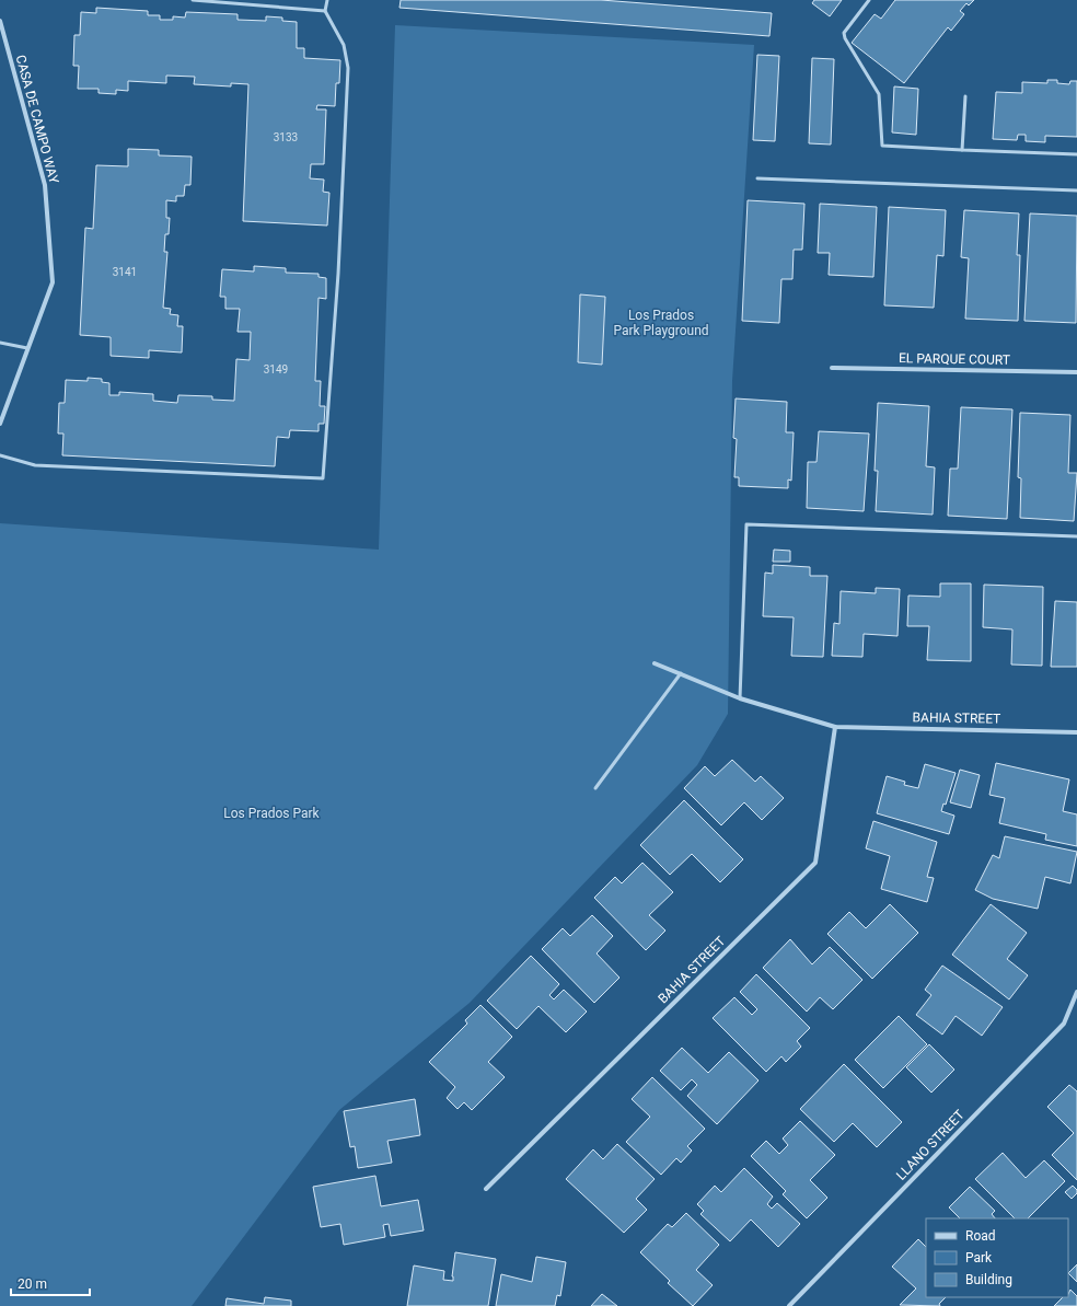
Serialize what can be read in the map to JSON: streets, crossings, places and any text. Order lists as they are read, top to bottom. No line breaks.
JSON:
{"streets":{"street":["CASA DE CAMPO WAY","EL PARQUE COURT","BAHIA STREET","LLANO STREET"]},"parks":["Los Prados Park Playground","Los Prados Park"],"house_numbers":["3133","3141","3149"],"legend":["Road","Park","Building"],"scale_bar":"20 m"}
